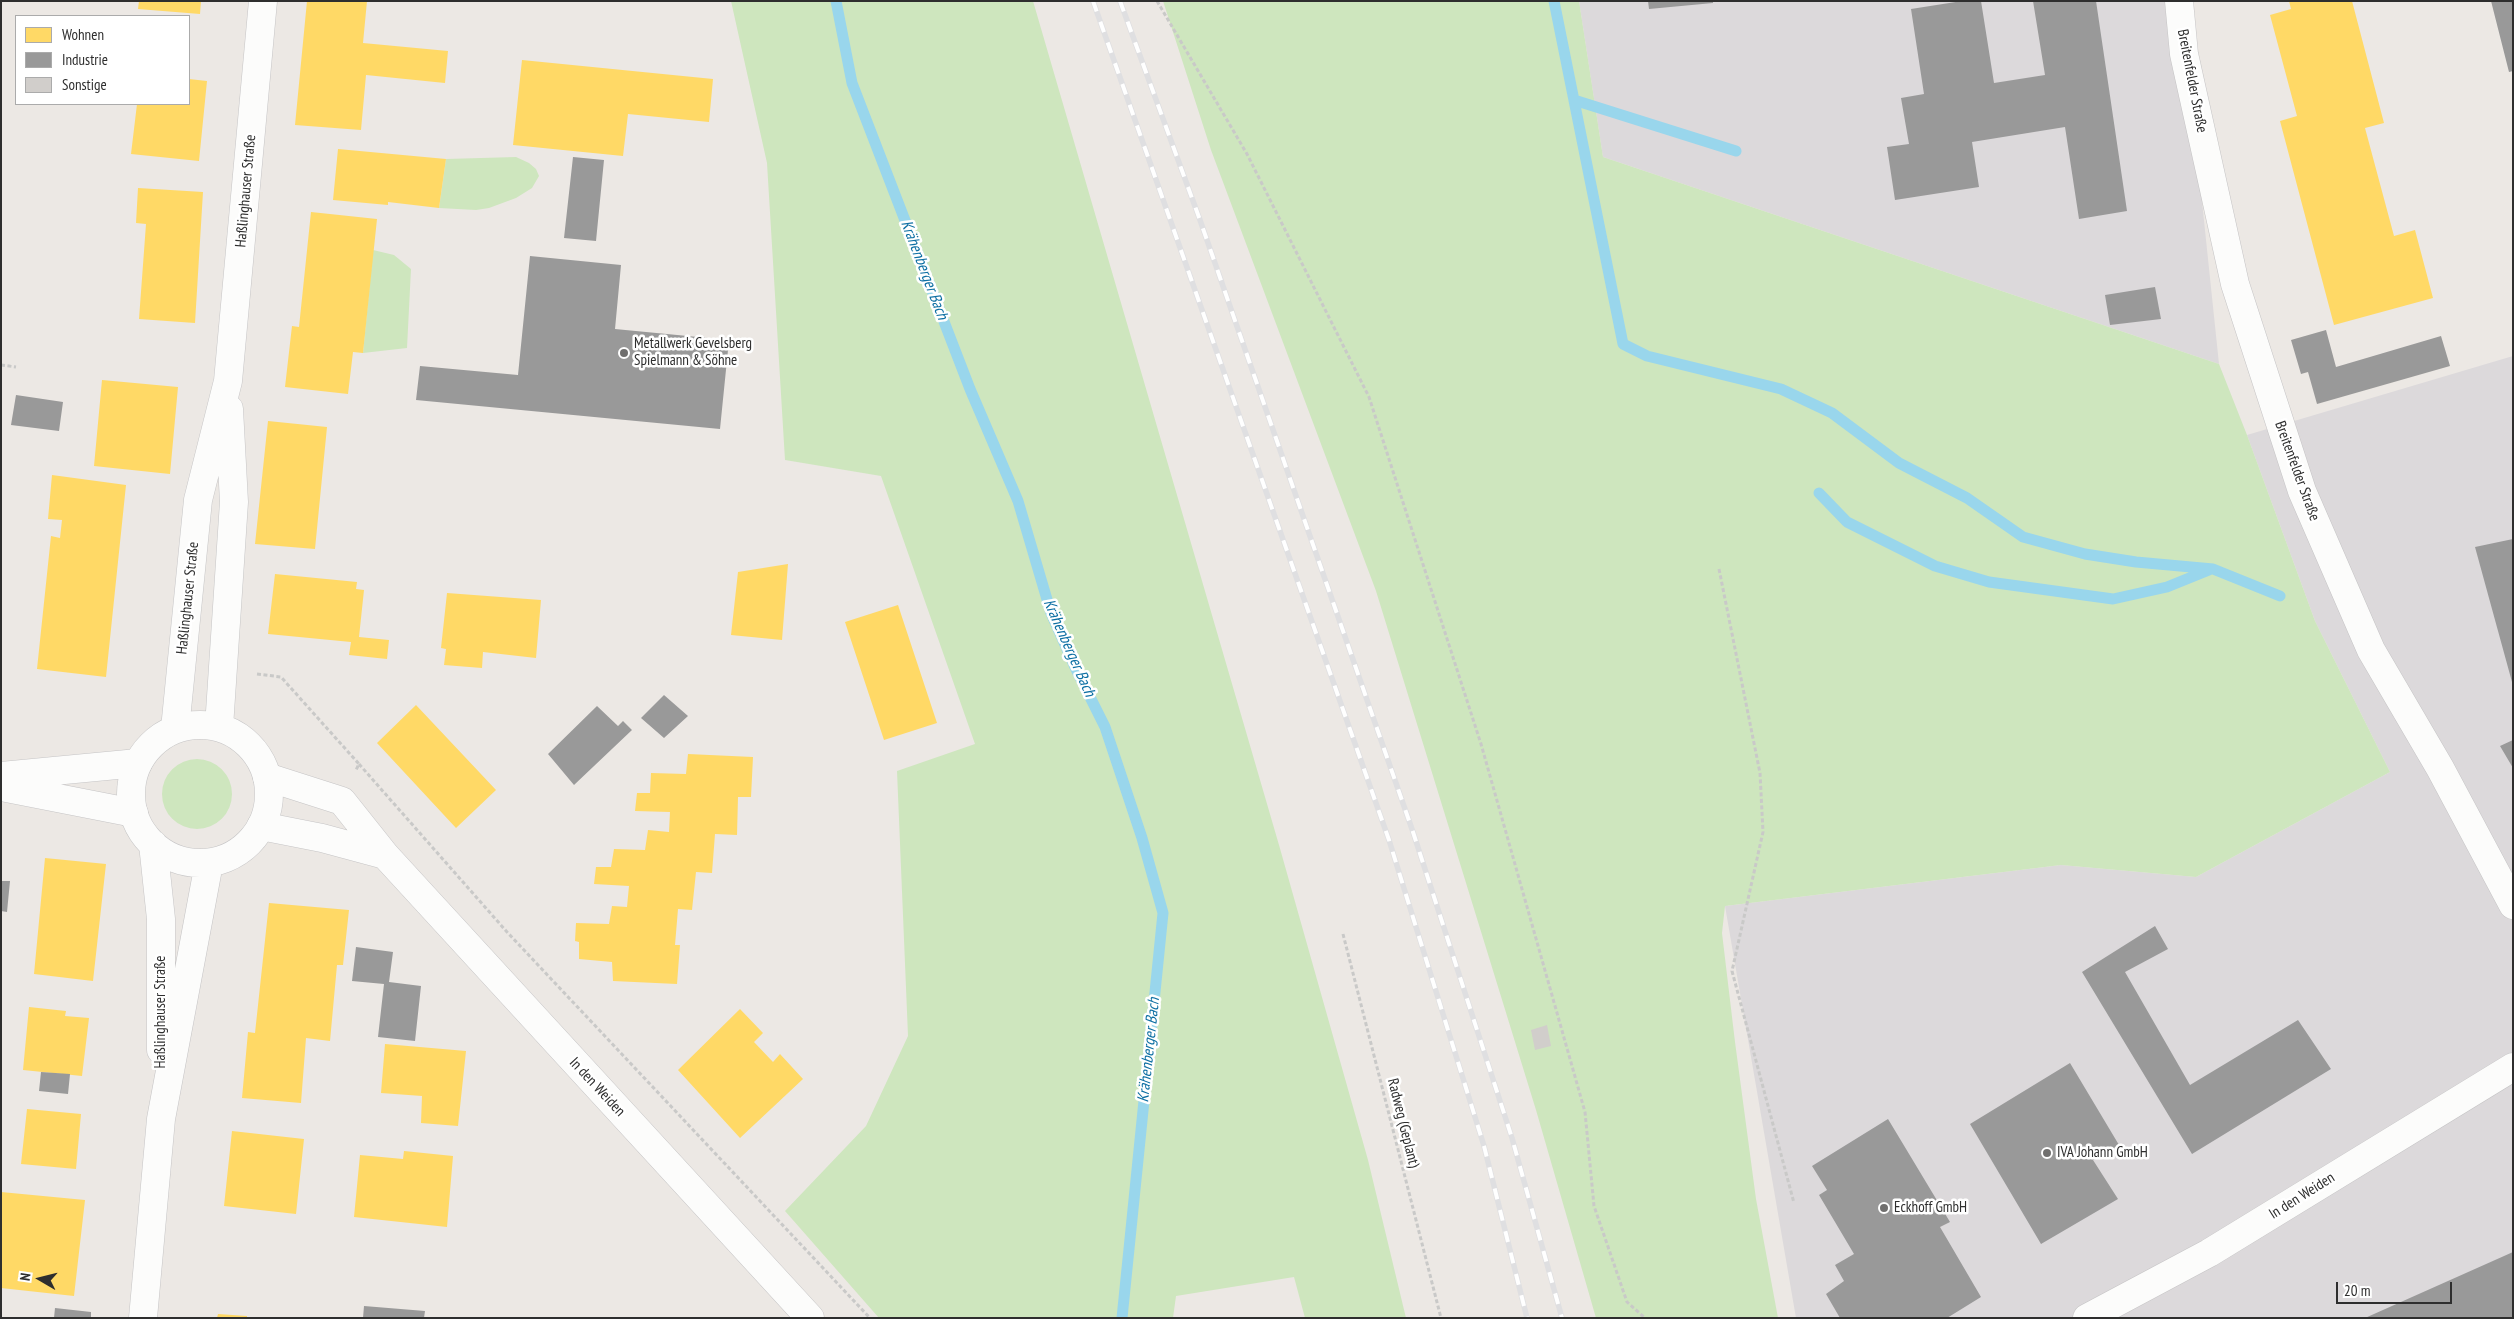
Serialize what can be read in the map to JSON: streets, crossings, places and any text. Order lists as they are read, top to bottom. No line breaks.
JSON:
{"streets":{"street":["Breitenfelder Straße","Haßlinghauser Straße","In den Weiden"],"path":["Radweg (Geplant)"]},"water":["Krähenberger Bach"],"places":["Metallwerk Gevelsberg Spielmann & Söhne","IVA Johann GmbH","Eckhoff GmbH"],"legend":["Wohnen","Industrie","Sonstige"],"scale_bar":"20 m","north":"left"}
